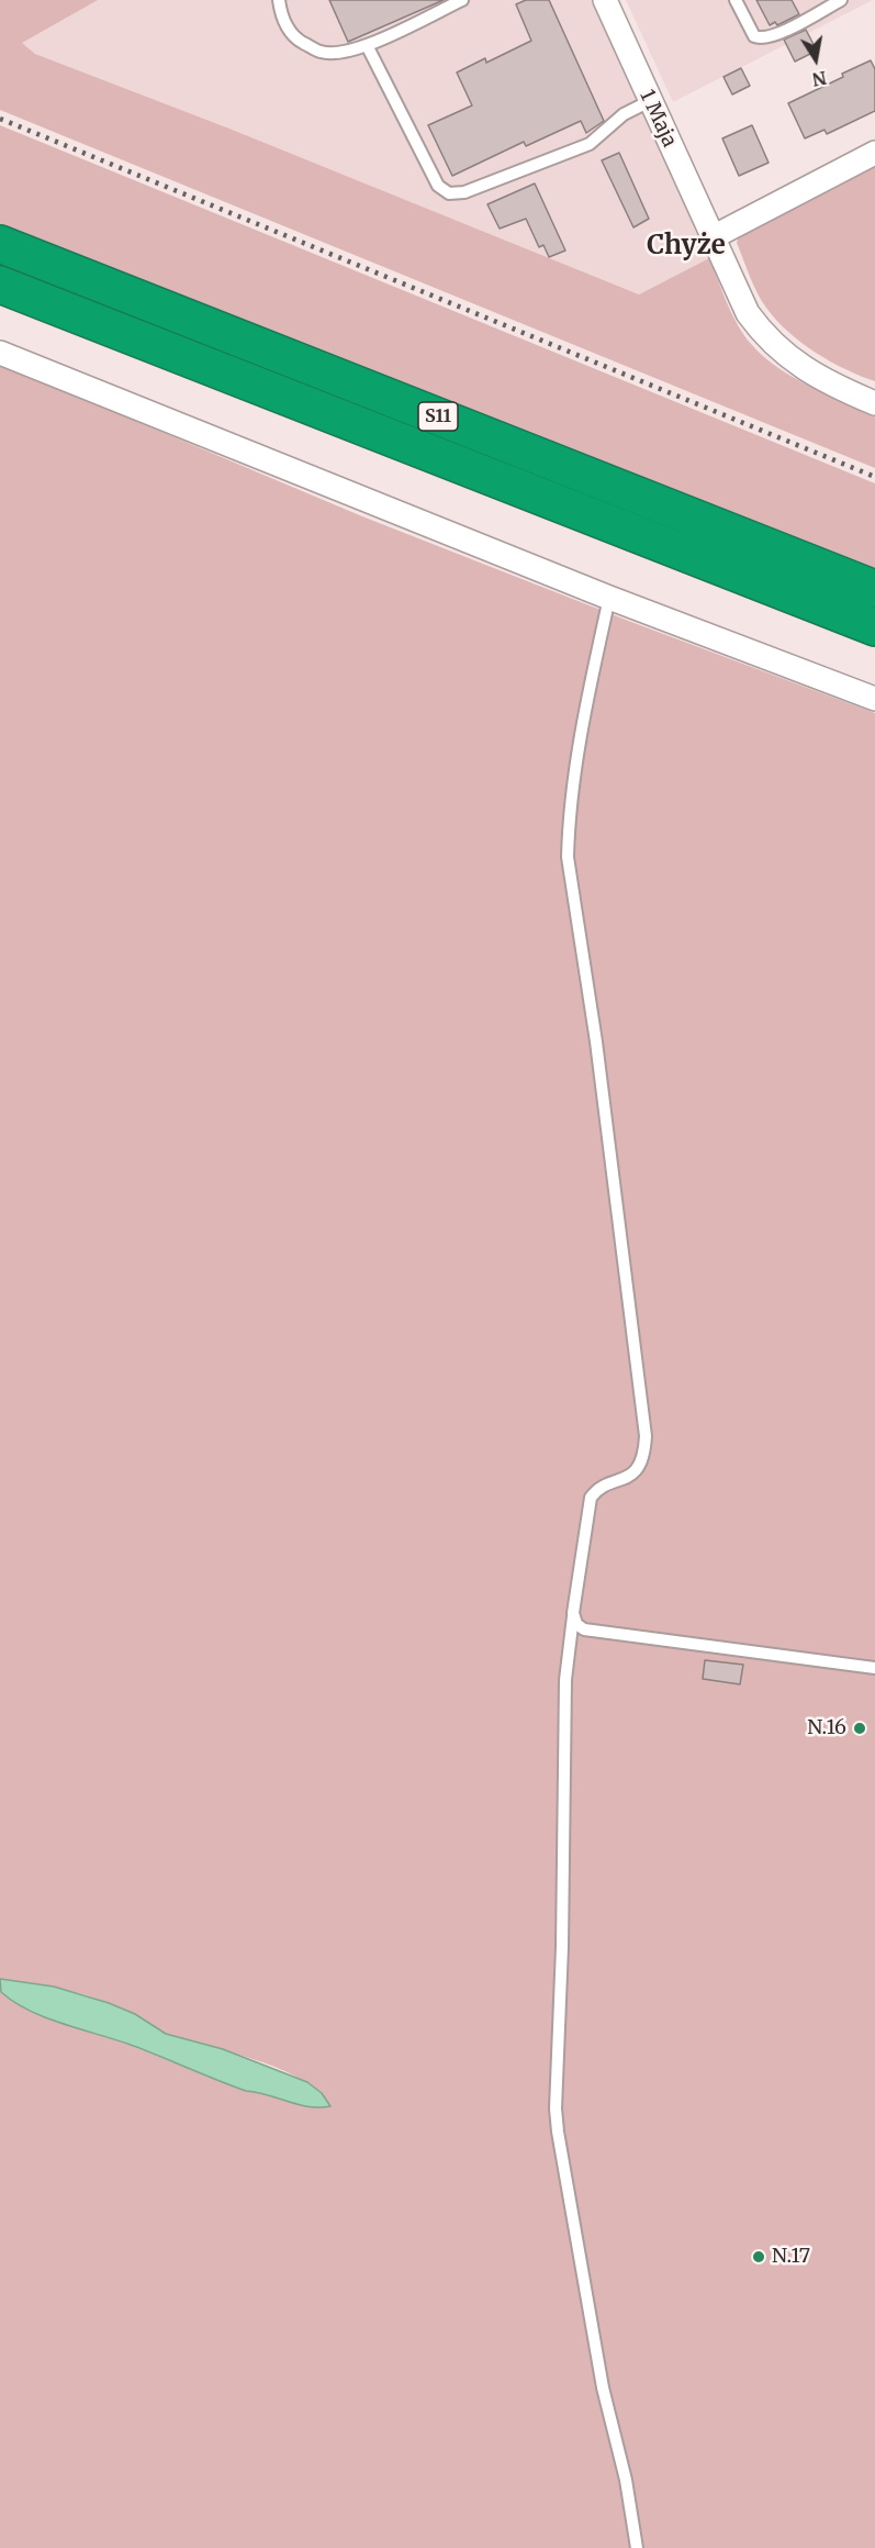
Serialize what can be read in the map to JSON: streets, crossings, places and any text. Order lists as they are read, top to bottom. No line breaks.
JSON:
{"streets":{"highway":["S11"],"street":["1 Maja"]},"districts":["Chyże"],"places":["N.16","N.17"],"north":"bottom"}
